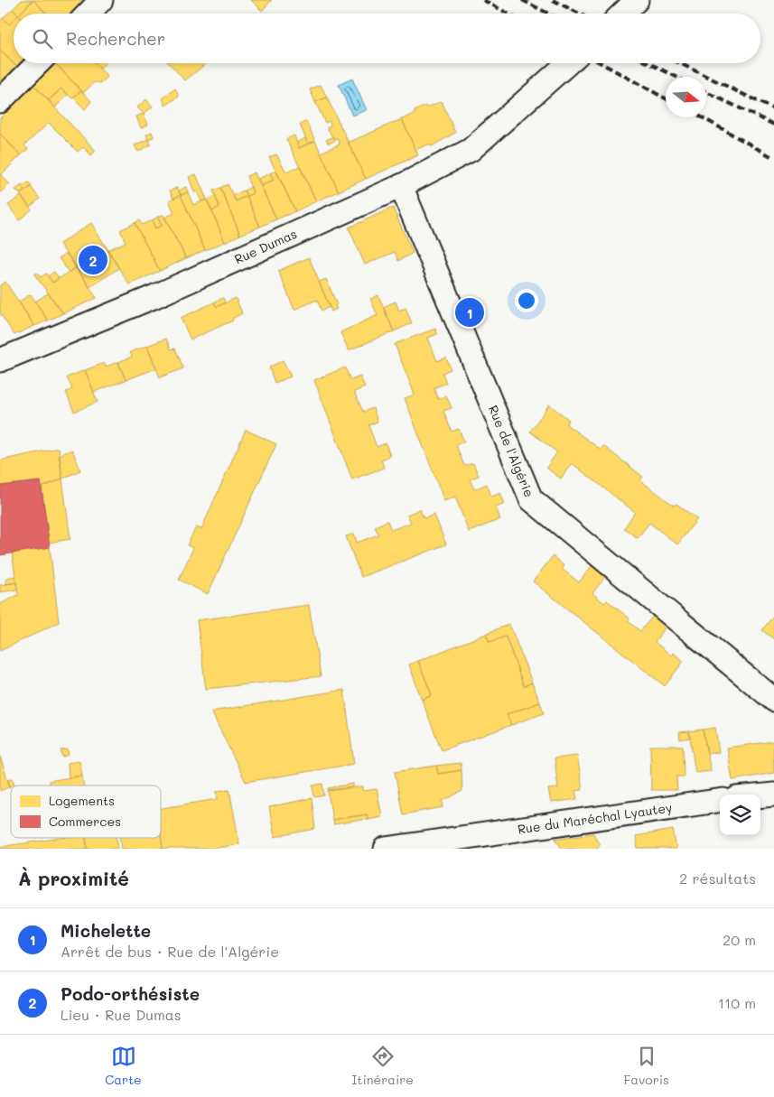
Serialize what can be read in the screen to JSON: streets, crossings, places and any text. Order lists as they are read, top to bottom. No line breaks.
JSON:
{"streets":{"street":["Rue Dumas","Rue de l'Algérie","Rue du Maréchal Lyautey"]},"crossings":[["Rue Dumas","Rue de l'Algérie"]],"legend":["Logements","Commerces"],"north":"right","page":{"search":"Rechercher","pins":["2","1"],"heading":["À proximité","2 résultats"],"list":[{"mark":"1","name":"Michelette","note":"Arrêt de bus · Rue de l'Algérie","value":"20 m"},{"mark":"2","name":"Podo-orthésiste","note":"Lieu · Rue Dumas","value":"110 m"}],"nav":["Carte","Itinéraire","Favoris"]}}
